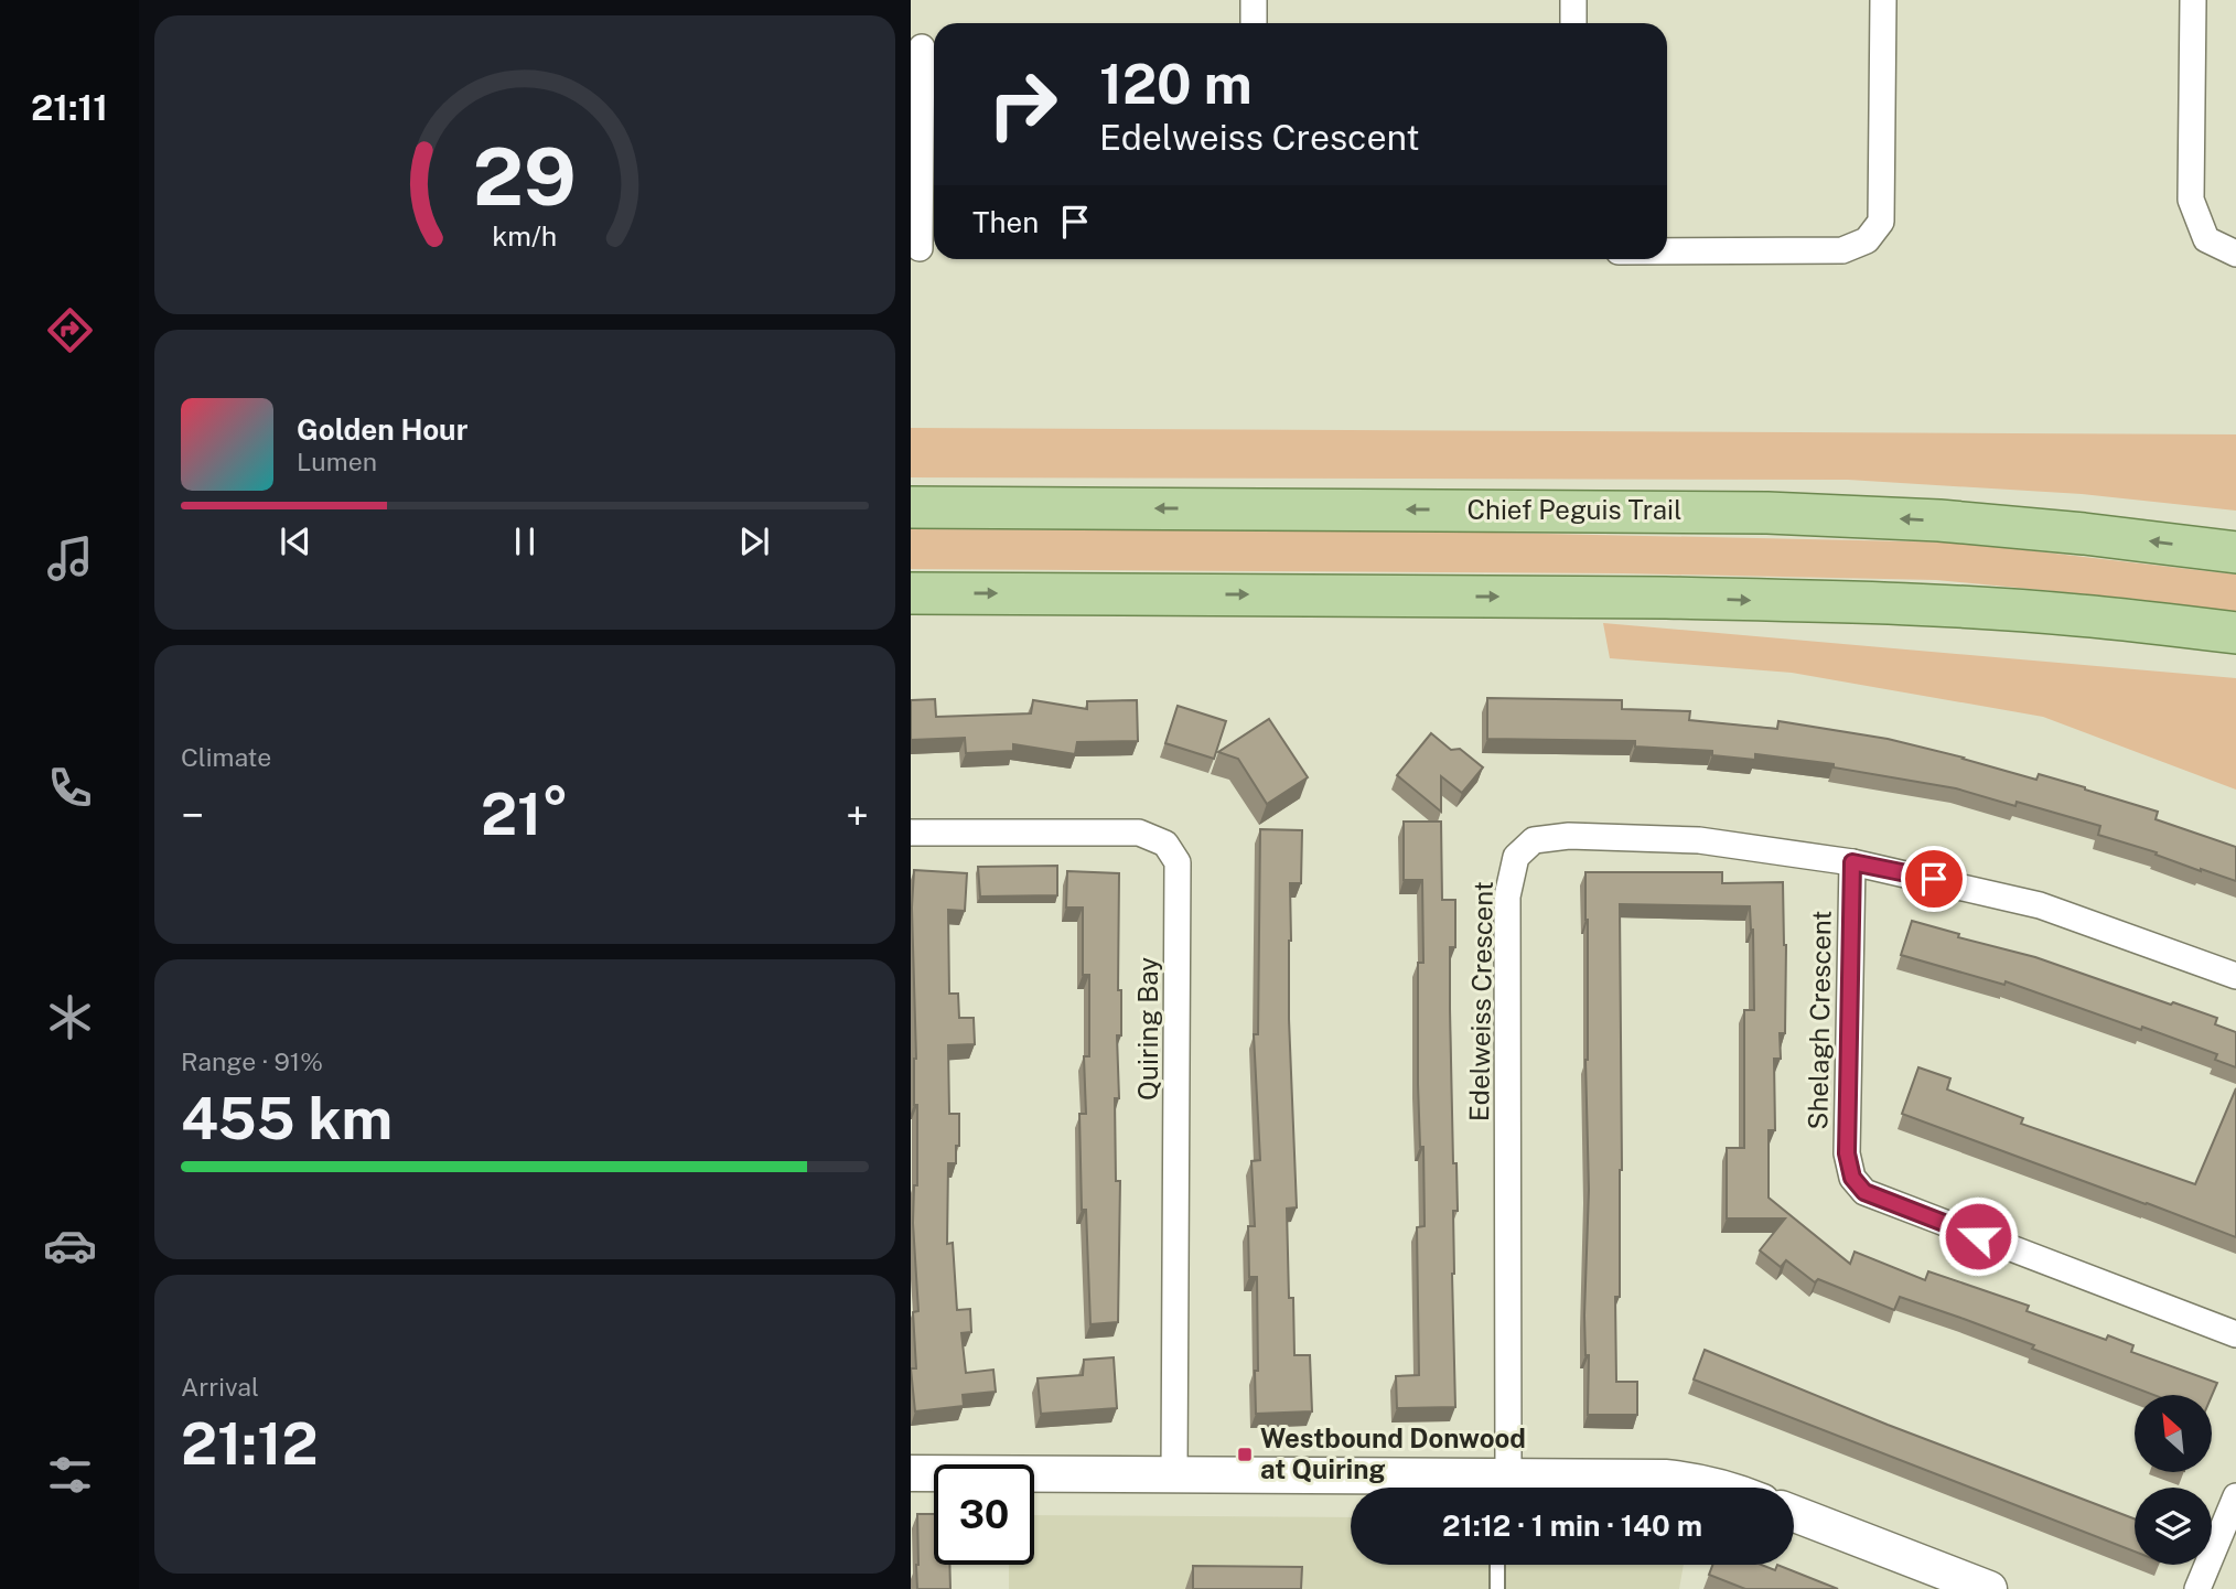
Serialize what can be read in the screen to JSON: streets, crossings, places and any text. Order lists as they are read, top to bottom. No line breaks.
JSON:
{"streets":{"main road":["Chief Peguis Trail"],"street":["Edelweiss Crescent","Shelagh Crescent","Quiring Bay"]},"crossings":[["Edelweiss Crescent","Shelagh Crescent"]],"places":{"transit":["Westbound Donwood at Quiring"]},"north":"top left","page":{"tabs":"21:11","turn":["120 m","Edelweiss Crescent"],"then":"Then","song":["Golden Hour","Lumen"],"tile":["Climate",["Range · 91%","455 km"],["Arrival","21:12"]],"heat":["−","21°","+"],"limit":"30","trip":"21:12 · 1 min · 140 m","gauge":["29","km/h"]}}
